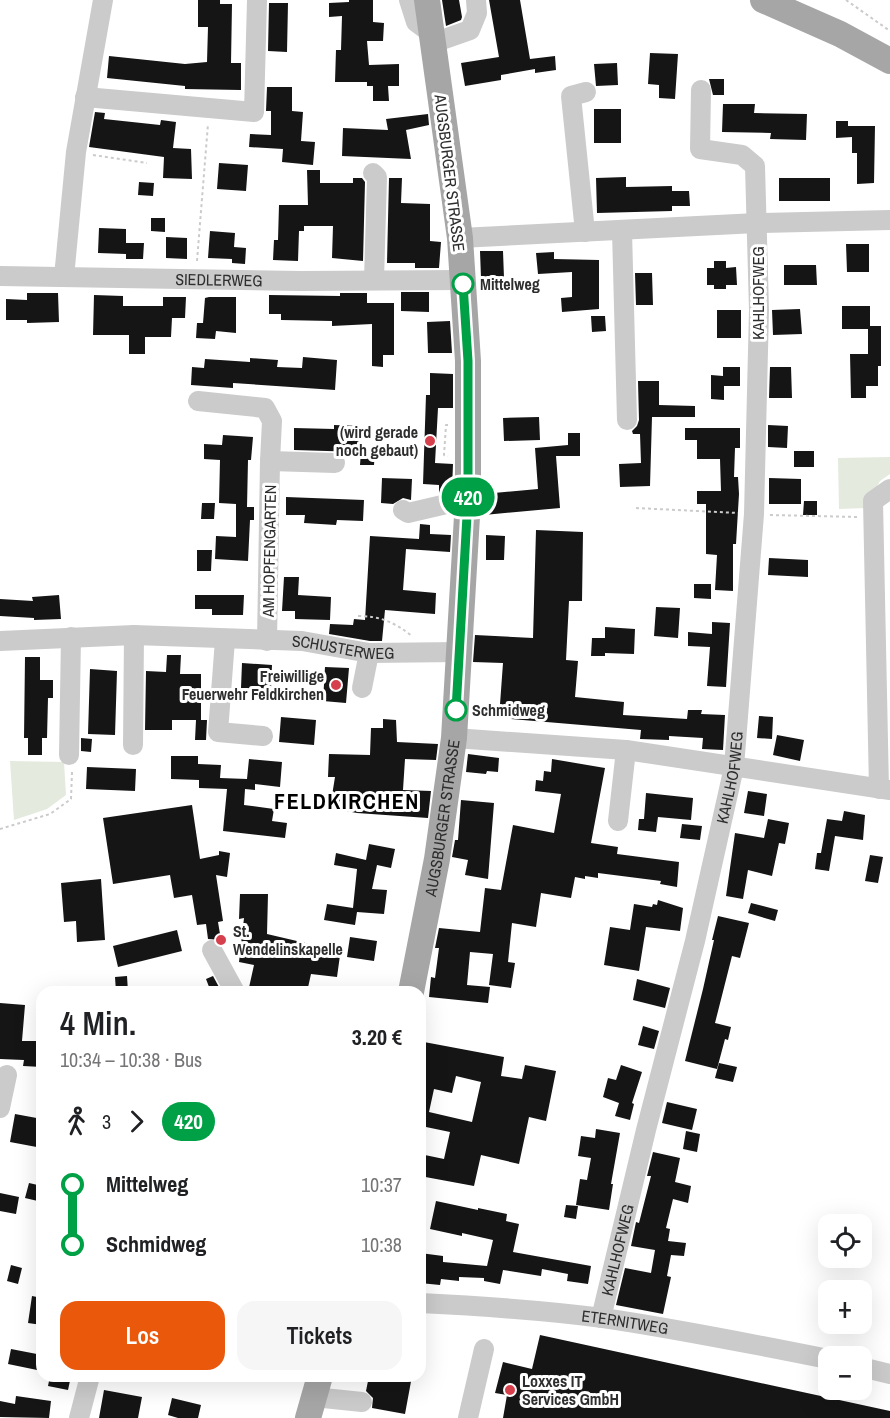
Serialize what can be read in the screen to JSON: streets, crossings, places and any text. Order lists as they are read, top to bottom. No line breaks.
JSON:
{"streets":{"main road":["AUGSBURGER STRASSE"],"street":["SIEDLERWEG","KAHLHOFWEG","AM HOPFENGARTEN","SCHUSTERWEG","ETERNITWEG"]},"crossings":[["AUGSBURGER STRASSE","SIEDLERWEG"],["AUGSBURGER STRASSE","SCHUSTERWEG"],["KAHLHOFWEG","ETERNITWEG"],["AM HOPFENGARTEN","SCHUSTERWEG"]],"districts":["FELDKIRCHEN"],"places":["Mittelweg","(wird gerade noch gebaut)","Freiwillige Feuerwehr Feldkirchen","Schmidweg","St. Wendelinskapelle","Loxxes IT Services GmbH"],"lines":["bus line 420"],"page":{"on_map":"420","heading":["4 Min.","10:34 – 10:38 · Bus","3.20 €"],"legs":["3","420"],"list":[{"name":"Mittelweg","value":"10:37"},{"name":"Schmidweg","value":"10:38"}],"map_buttons":["+","−"],"buttons":["Los","Tickets"]}}
